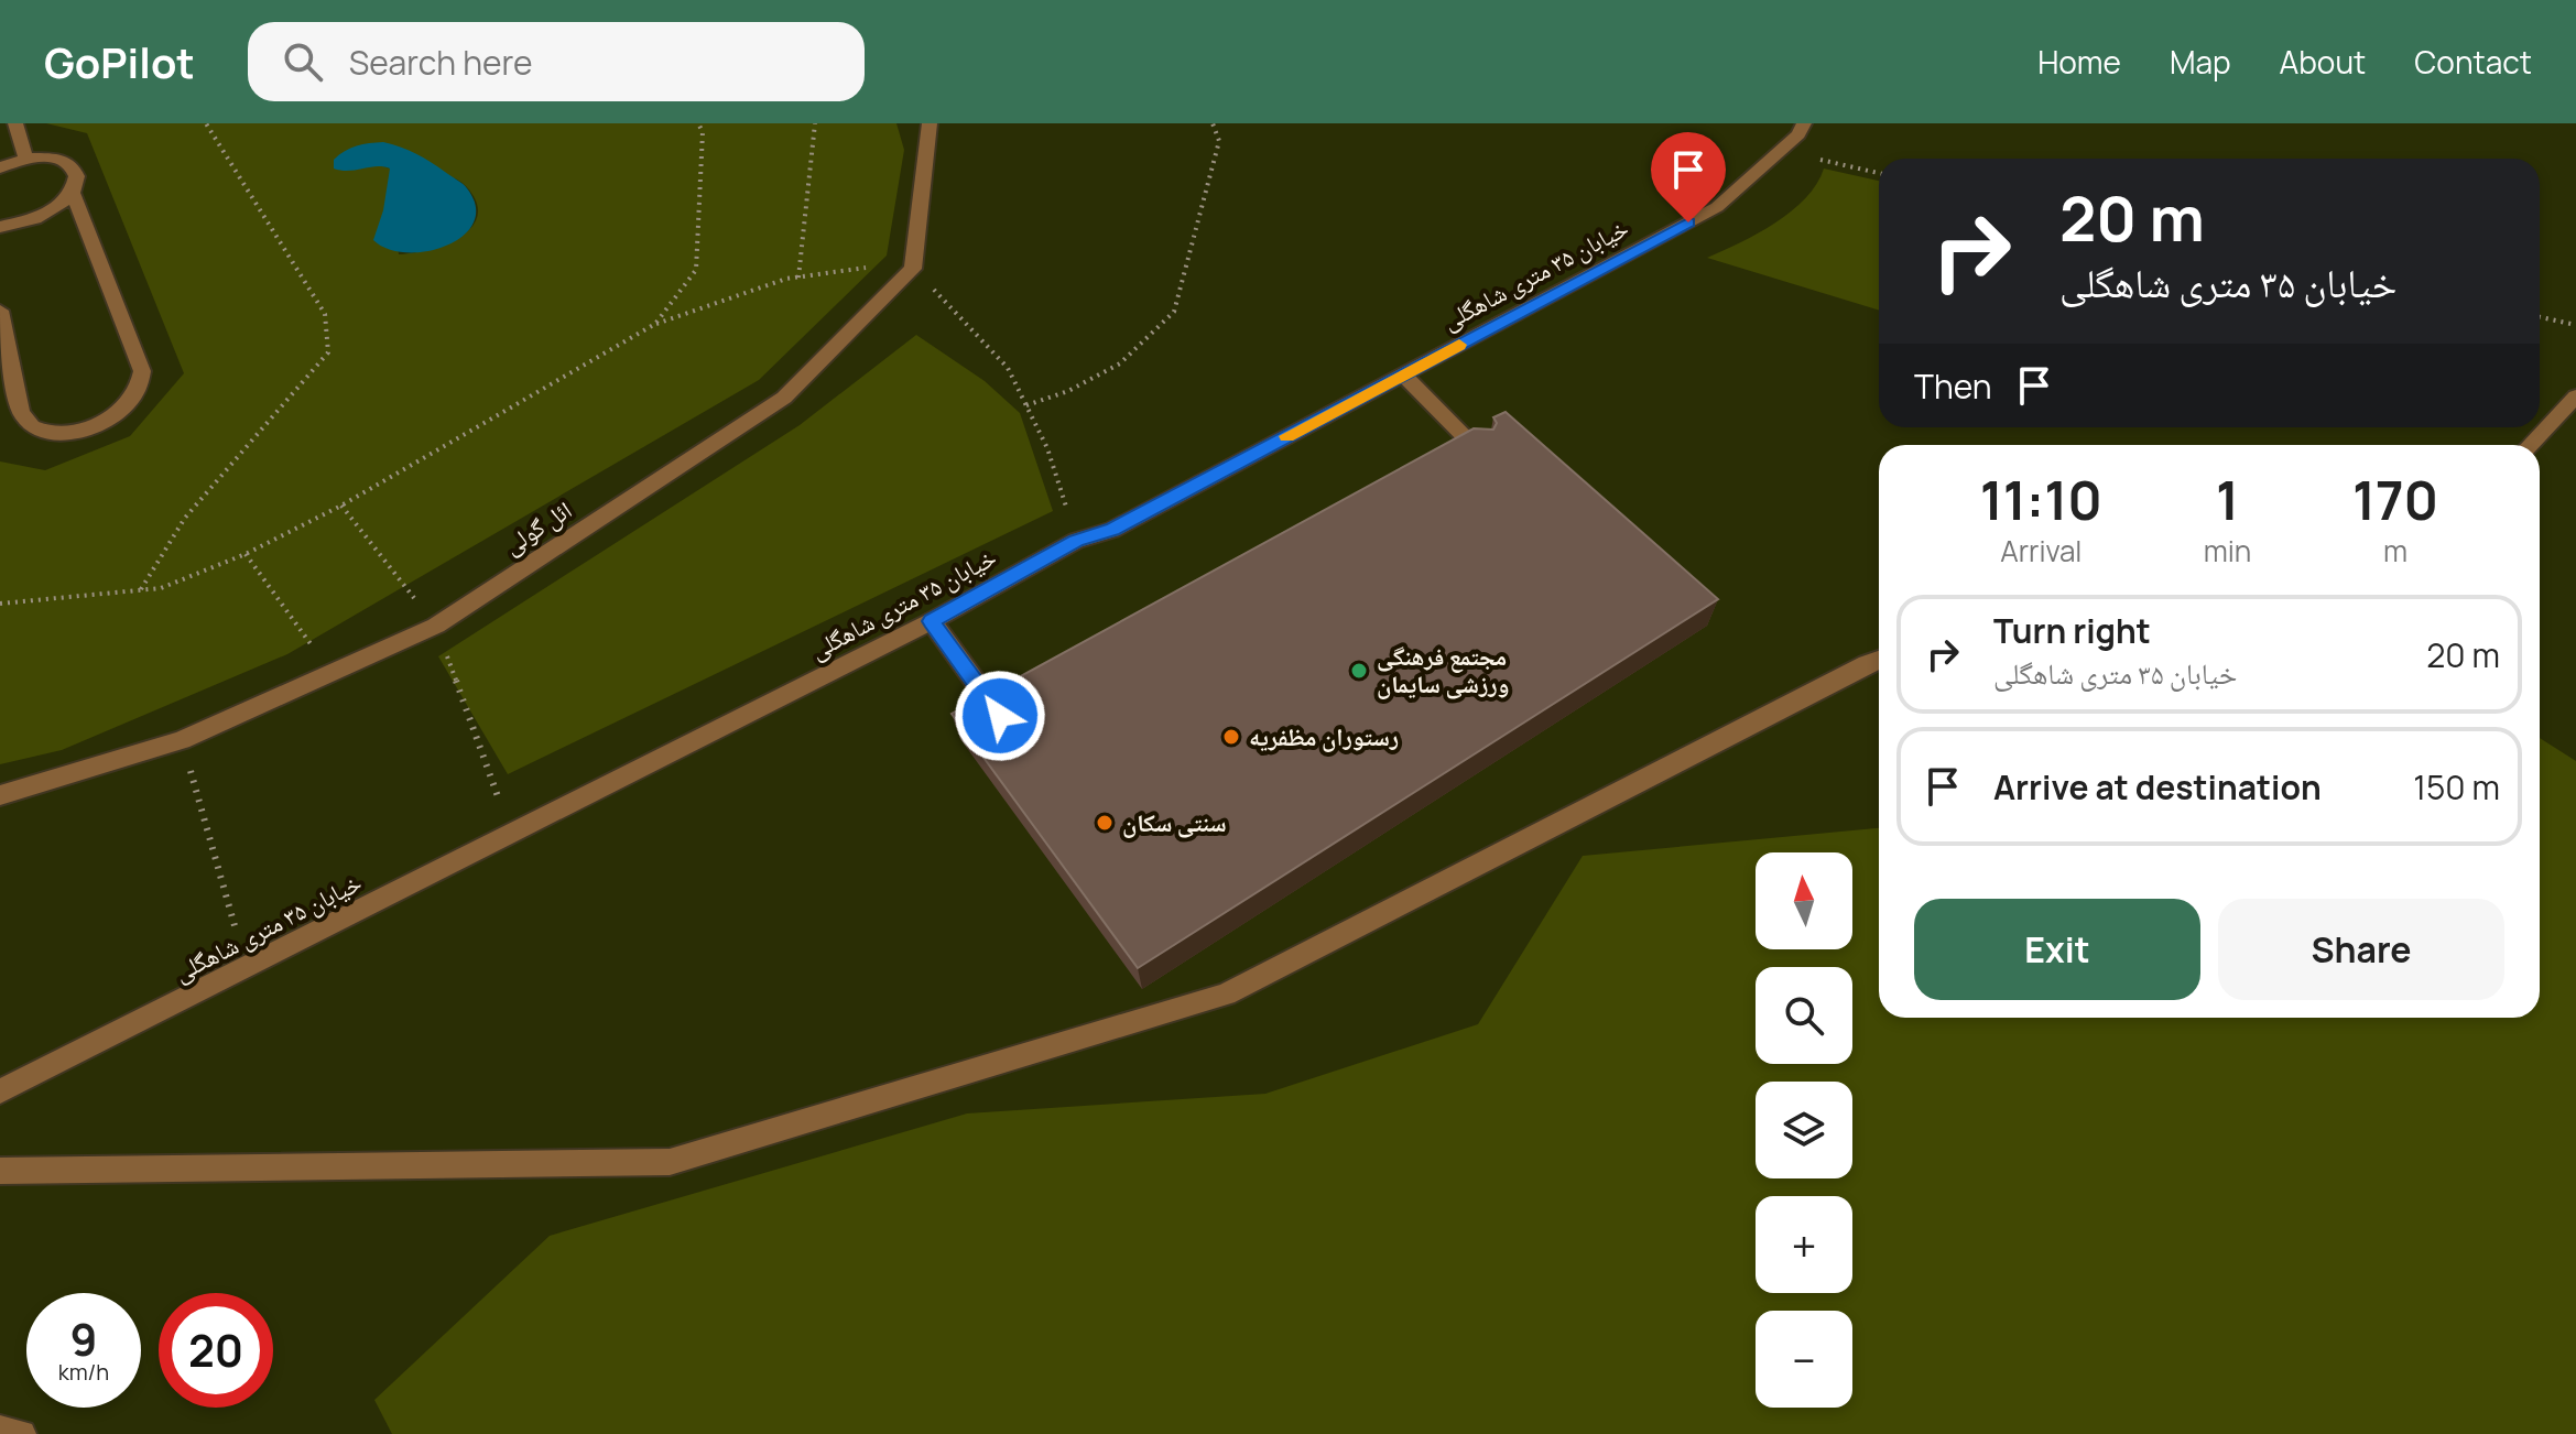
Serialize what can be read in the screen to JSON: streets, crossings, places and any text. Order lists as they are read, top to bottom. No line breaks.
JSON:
{"streets":{"street":["خیابان ۳۵ متری شاهگلی","ائل گولی"]},"places":["مجتمع فرهنگی ورزشی سایمان","رستوران مظفریه","سنتی سکان"],"north":"top","page":{"header":"GoPilot","search":"Search here","nav":["Home","Map","About","Contact"],"turn":["20 m","خیابان ۳۵ متری شاهگلی"],"then":"Then","eta":["11:10","Arrival","1","min","170","m"],"list":[{"name":"Turn right","note":"خیابان ۳۵ متری شاهگلی","value":"20 m"},{"name":"Arrive at destination","value":"150 m"}],"map_buttons":["+","−"],"buttons":["Exit","Share"],"speed":"9 km/h","limit":"20"}}
